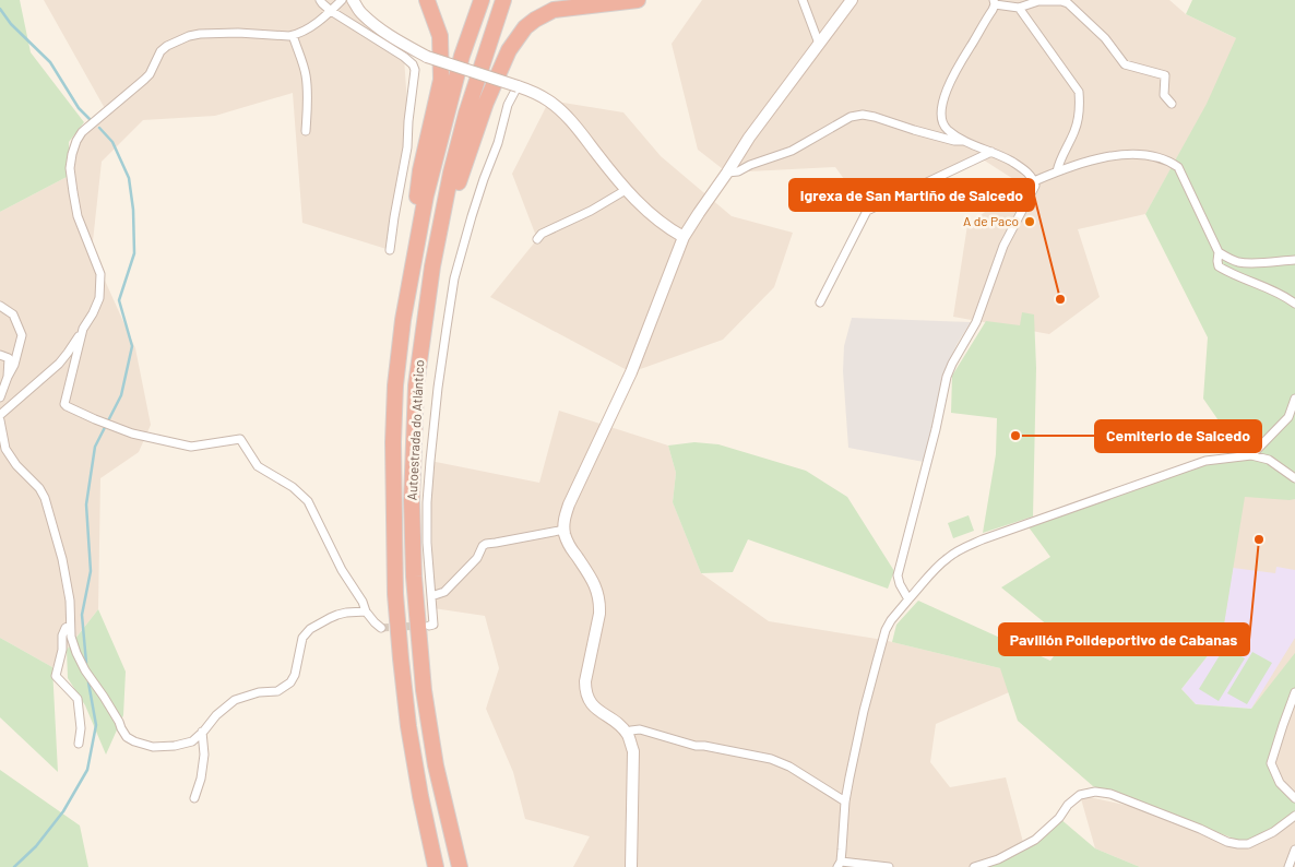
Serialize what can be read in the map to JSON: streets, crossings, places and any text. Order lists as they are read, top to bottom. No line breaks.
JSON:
{"streets":{"highway":["Autoestrada do Atlántico"]},"places":["A de Paco","Igrexa de San Martiño de Salcedo","Cemiterio de Salcedo","Pavillón Polideportivo de Cabanas"]}
